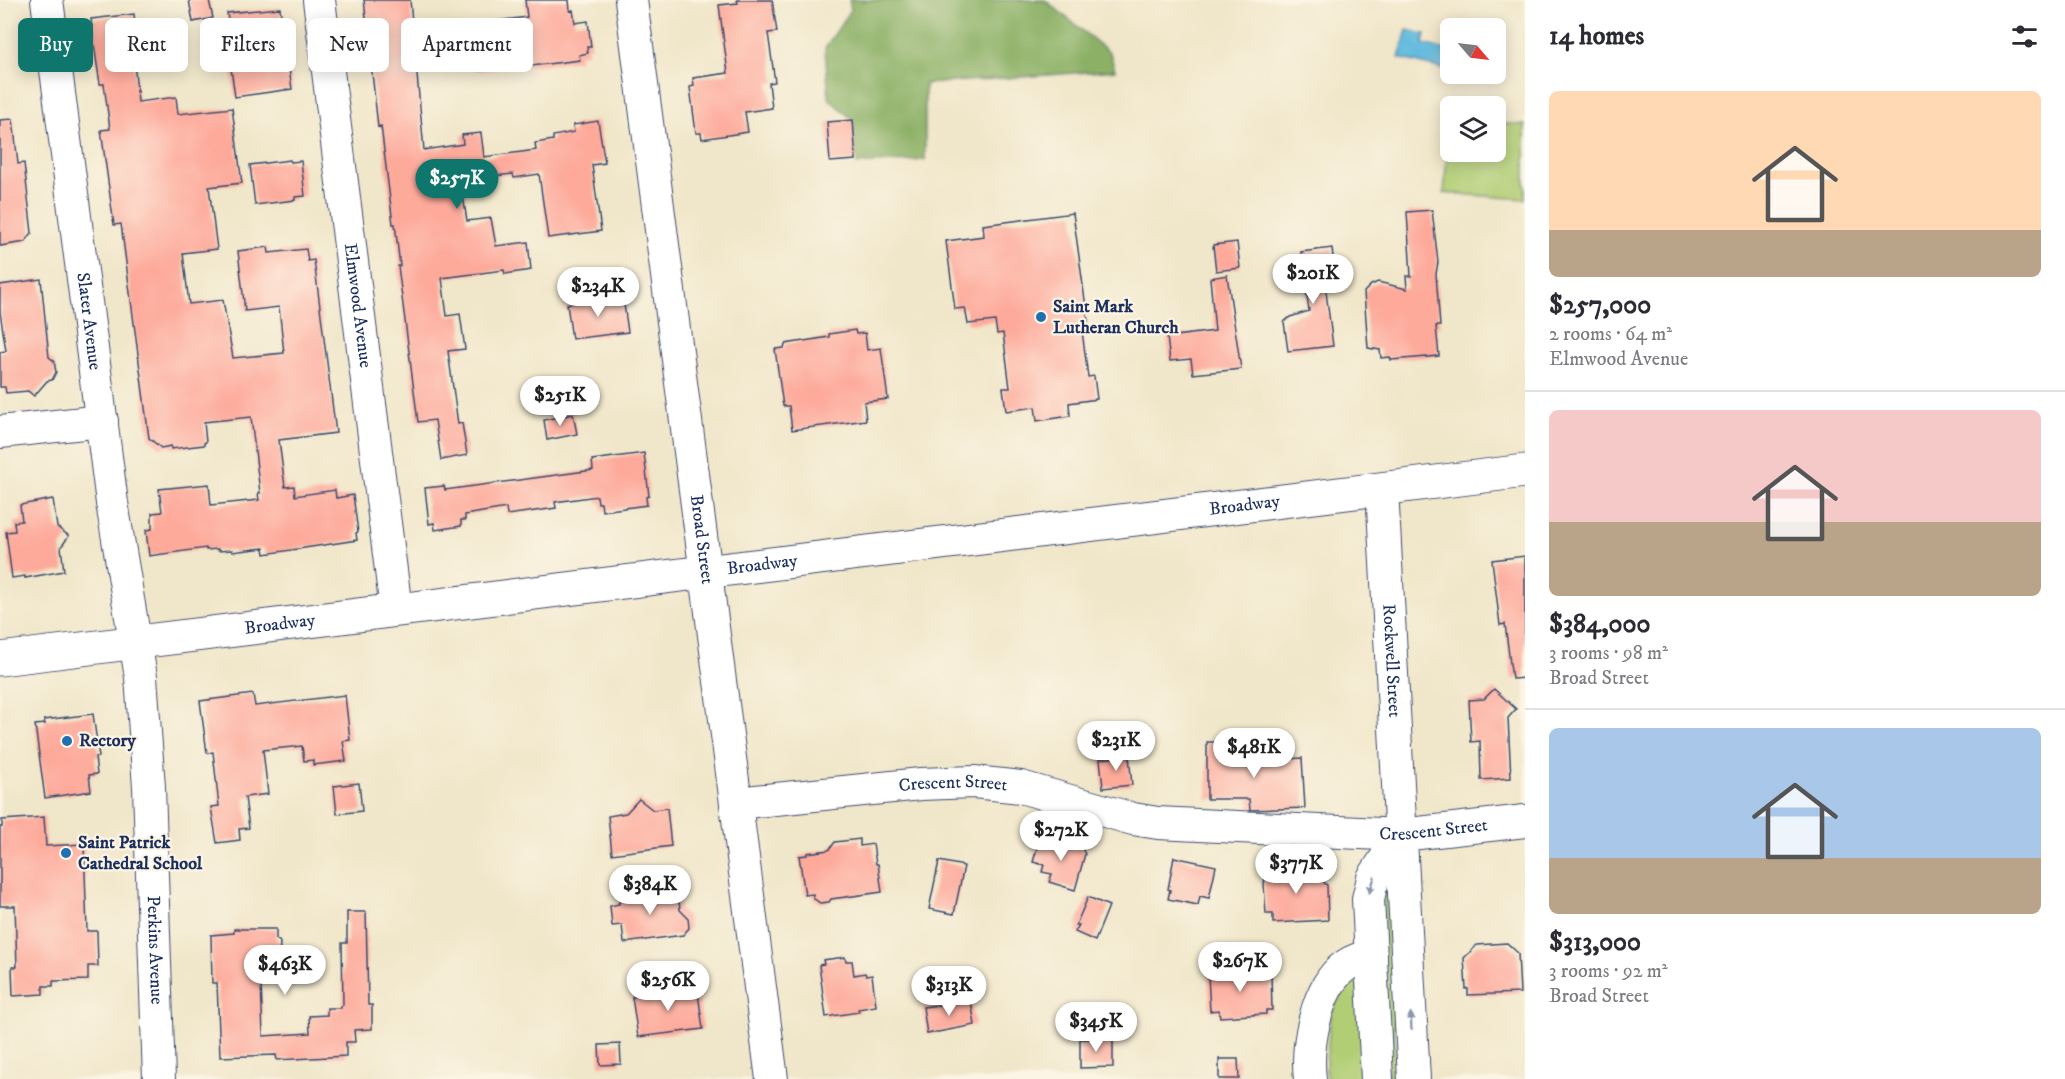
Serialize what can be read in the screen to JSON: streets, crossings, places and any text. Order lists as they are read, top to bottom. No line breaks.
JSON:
{"streets":{"main road":["Broadway"],"street":["Elmwood Avenue","Slater Avenue","Broad Street","Rockwell Street","Crescent Street","Perkins Avenue"]},"crossings":[["Elmwood Avenue","Broadway"],["Slater Avenue","Broadway"],["Slater Avenue","Perkins Avenue"],["Broadway","Broad Street"],["Broadway","Rockwell Street"],["Broadway","Perkins Avenue"],["Broad Street","Crescent Street"],["Rockwell Street","Crescent Street"]],"places":["Saint Mark Lutheran Church","Rectory","Saint Patrick Cathedral School"],"north":"bottom right","page":{"heading":"14 homes","chip":["Buy","Rent","Filters","New","Apartment"],"list":[{"name":"$257,000","note":"2 rooms · 64 m² · Elmwood Avenue"},{"name":"$384,000","note":"3 rooms · 98 m² · Broad Street"},{"name":"$313,000","note":"3 rooms · 92 m² · Broad Street"}],"price":["$257K","$201K","$234K","$251K","$231K","$481K","$272K","$377K","$384K","$267K","$463K","$256K","$313K","$345K"]}}
